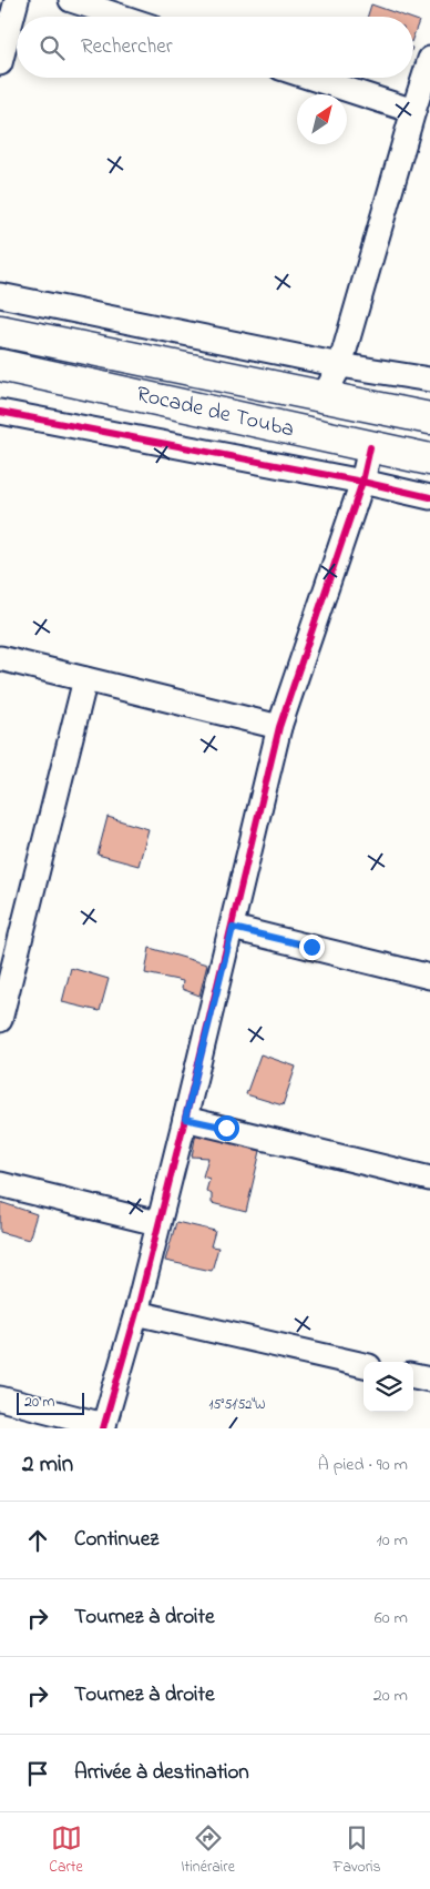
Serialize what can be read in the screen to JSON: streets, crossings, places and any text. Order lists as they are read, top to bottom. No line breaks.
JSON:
{"streets":{"main road":["Rocade de Touba"]},"scale_bar":"20 m","north":"top right","page":{"search":"Rechercher","scale":"20 m","heading":["2 min","À pied · 90 m"],"list":[["Continuez","10 m"],["Tournez à droite","60 m"],["Tournez à droite","20 m"],"Arrivée à destination"],"nav":["Carte","Itinéraire","Favoris"]},"coordinates":["15°51'52\"W"]}
